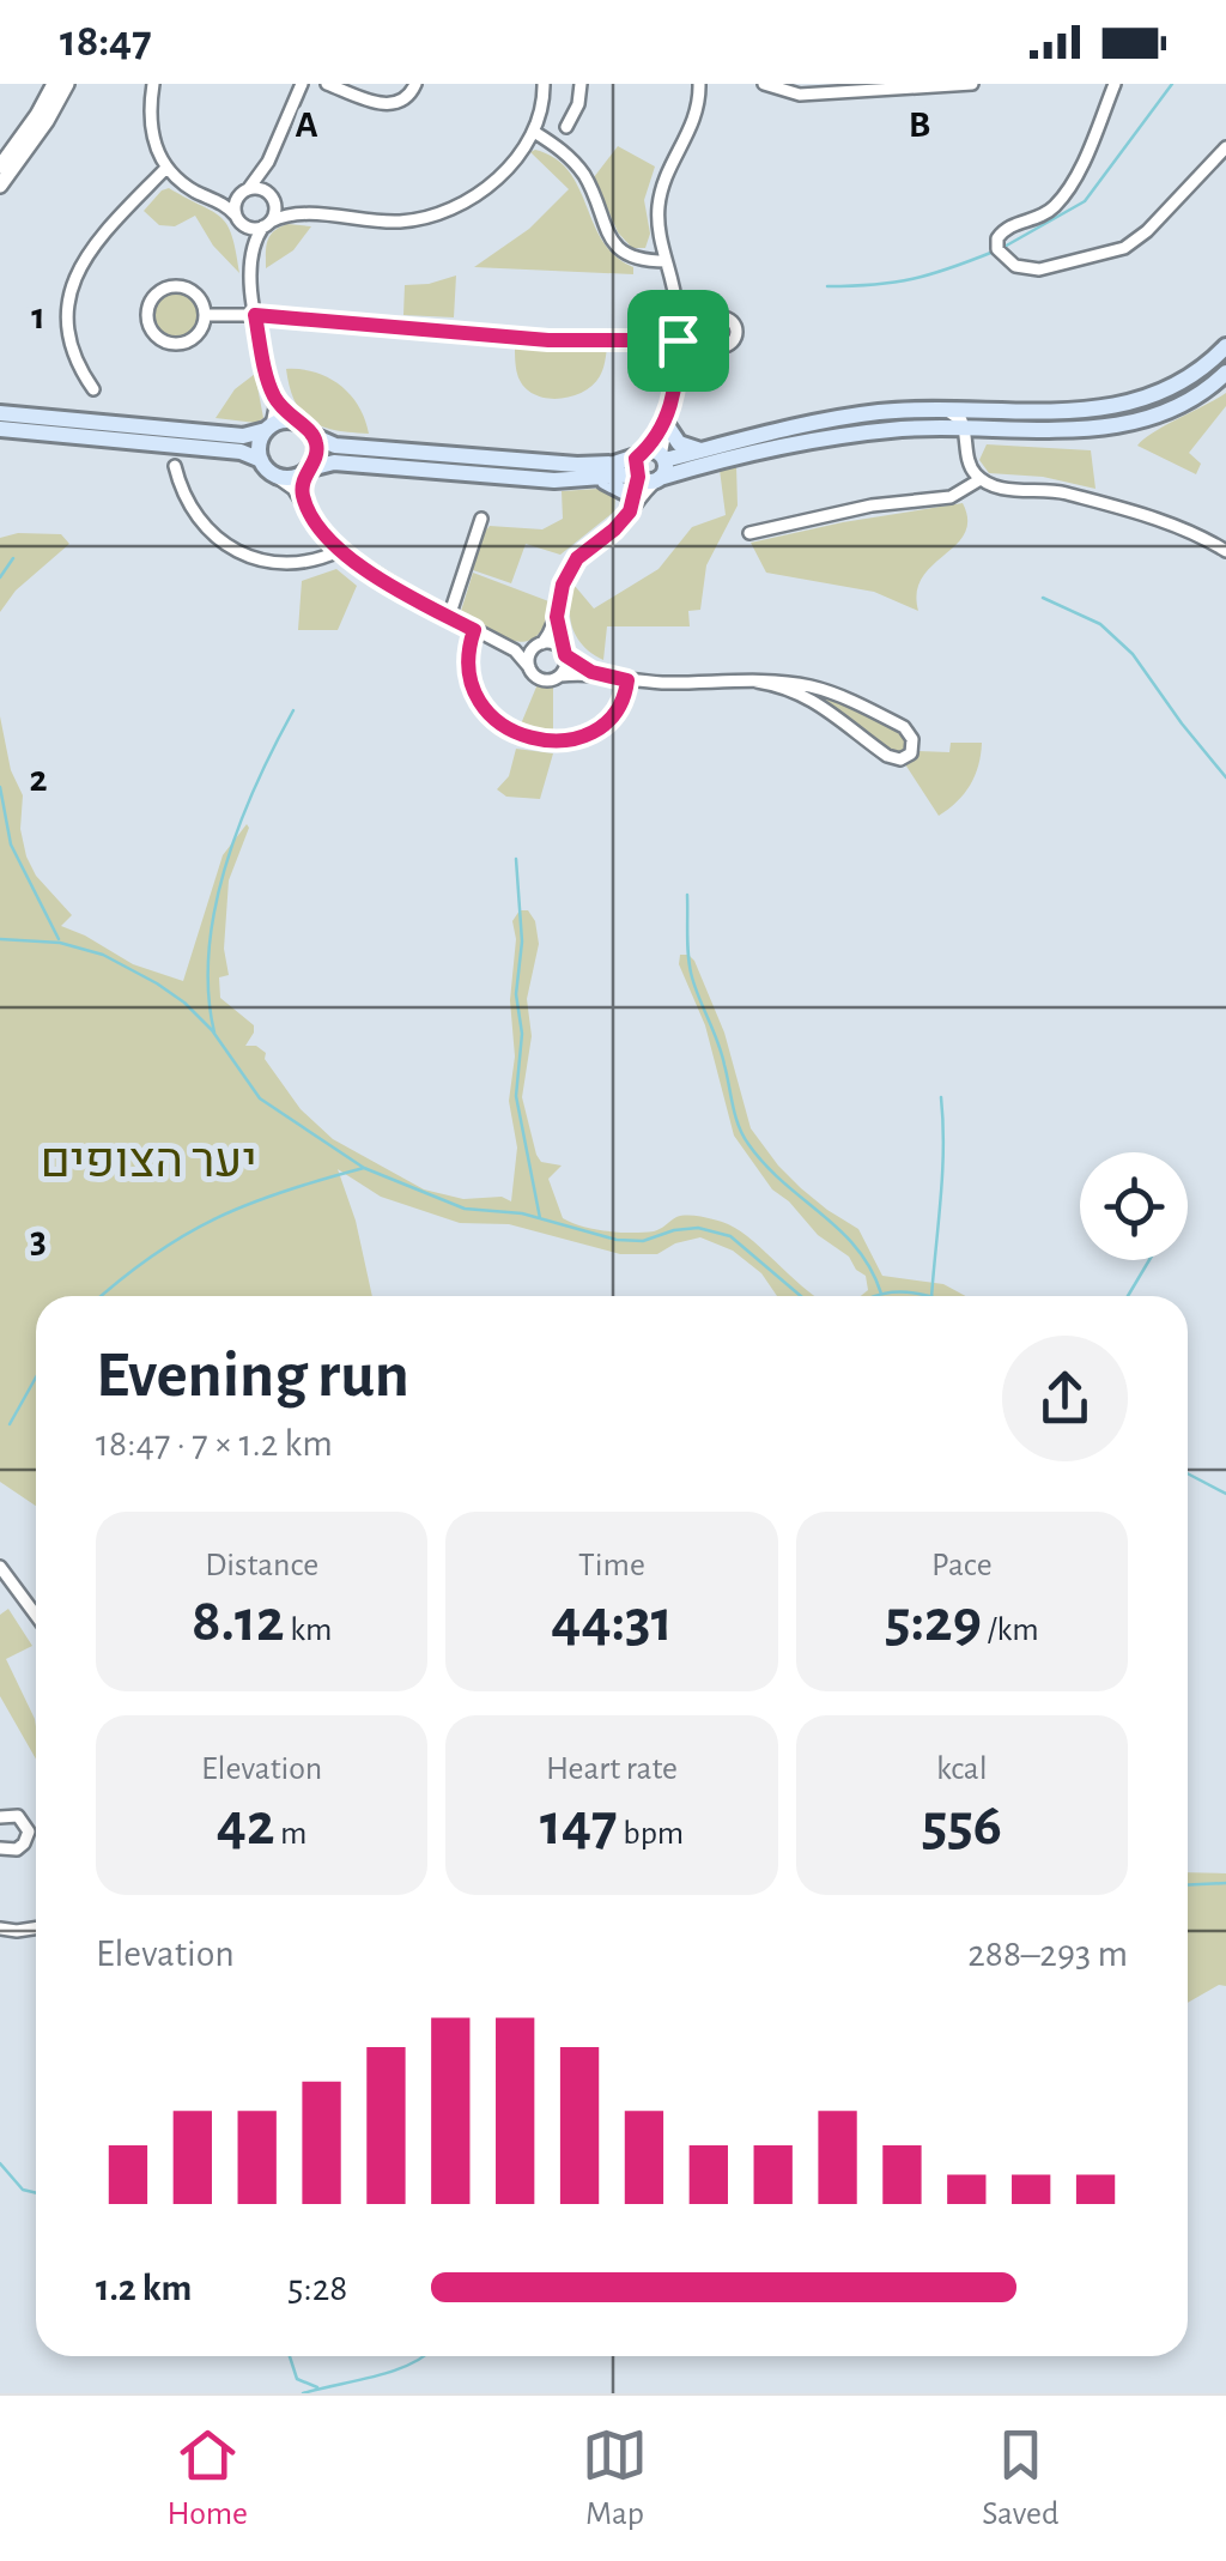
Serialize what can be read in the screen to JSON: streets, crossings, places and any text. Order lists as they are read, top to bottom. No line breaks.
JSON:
{"parks":["יער הצופים"],"page":{"status":"18:47","heading":["Evening run","18:47 · 7 × 1.2 km"],"stats":[["Distance","8.12 km"],["Time","44:31"],["Pace","5:29 /km"],["Elevation","42 m"],["Heart rate","147 bpm"],["kcal","556"]],"chart":["Elevation","288–293 m"],"list":[{"name":"1.2 km","note":"5:28"}],"tabs":["Home","Map","Saved"]},"grid":{"columns":["A","B"],"rows":["1","2","3"]}}
